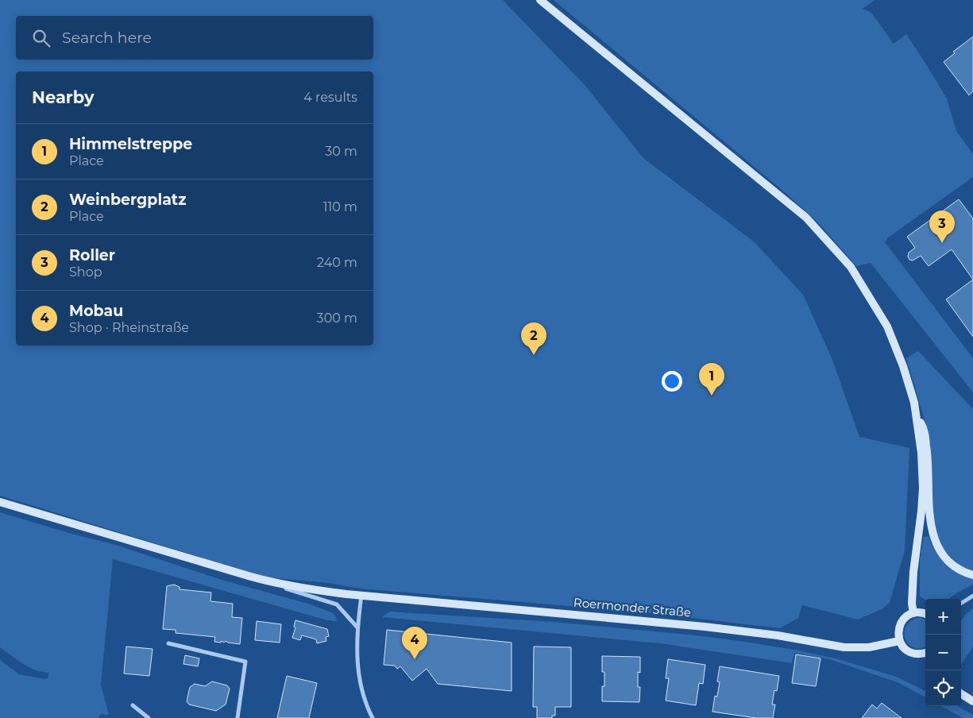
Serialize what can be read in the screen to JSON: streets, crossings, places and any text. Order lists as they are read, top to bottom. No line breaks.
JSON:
{"streets":{"main road":["Roermonder Straße"]},"page":{"search":"Search here","heading":["Nearby","4 results"],"list":[{"mark":"1","name":"Himmelstreppe","note":"Place","value":"30 m"},{"mark":"2","name":"Weinbergplatz","note":"Place","value":"110 m"},{"mark":"3","name":"Roller","note":"Shop","value":"240 m"},{"mark":"4","name":"Mobau","note":"Shop · Rheinstraße","value":"300 m"}],"pins":["3","2","1","4"],"map_buttons":["+","−"]}}
